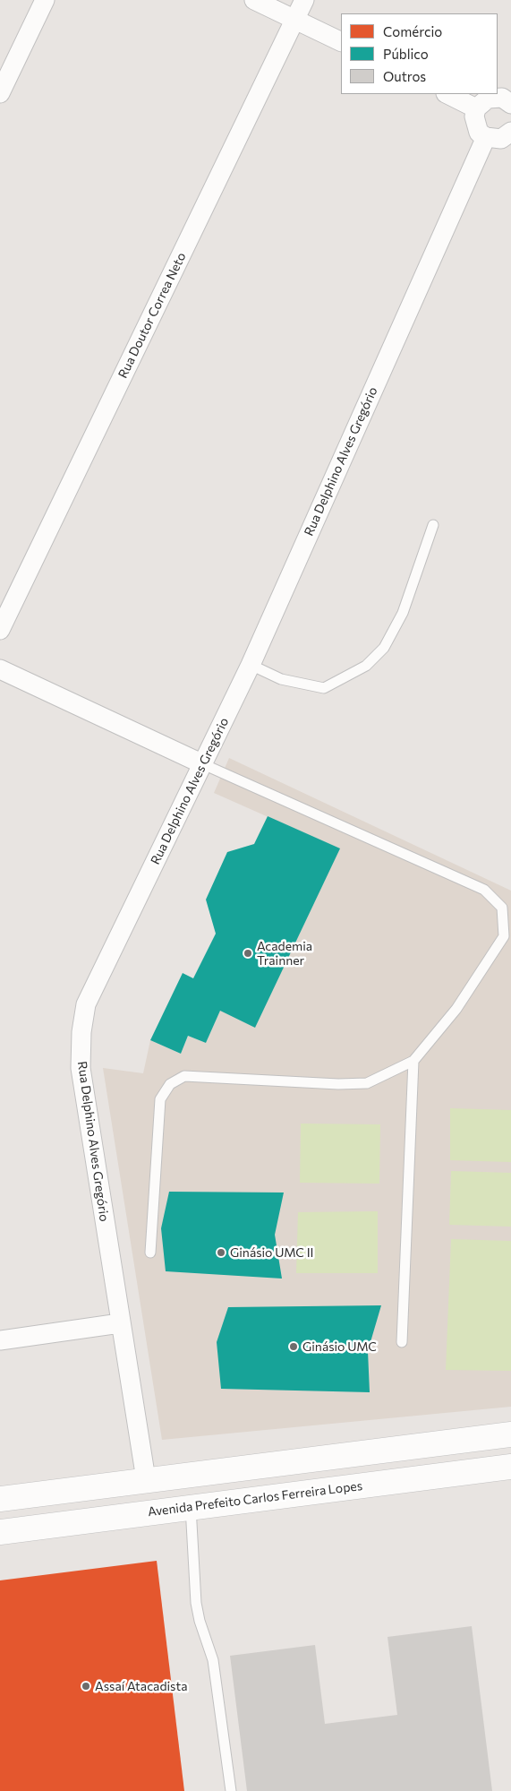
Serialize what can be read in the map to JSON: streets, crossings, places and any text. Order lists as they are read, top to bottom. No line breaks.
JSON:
{"streets":{"main road":["Avenida Prefeito Carlos Ferreira Lopes"],"street":["Rua Doutor Correa Neto","Rua Delphino Alves Gregório"]},"places":["Academia Trainner","Ginásio UMC II","Ginásio UMC","Assaí Atacadista"],"legend":["Comércio","Público","Outros"]}
